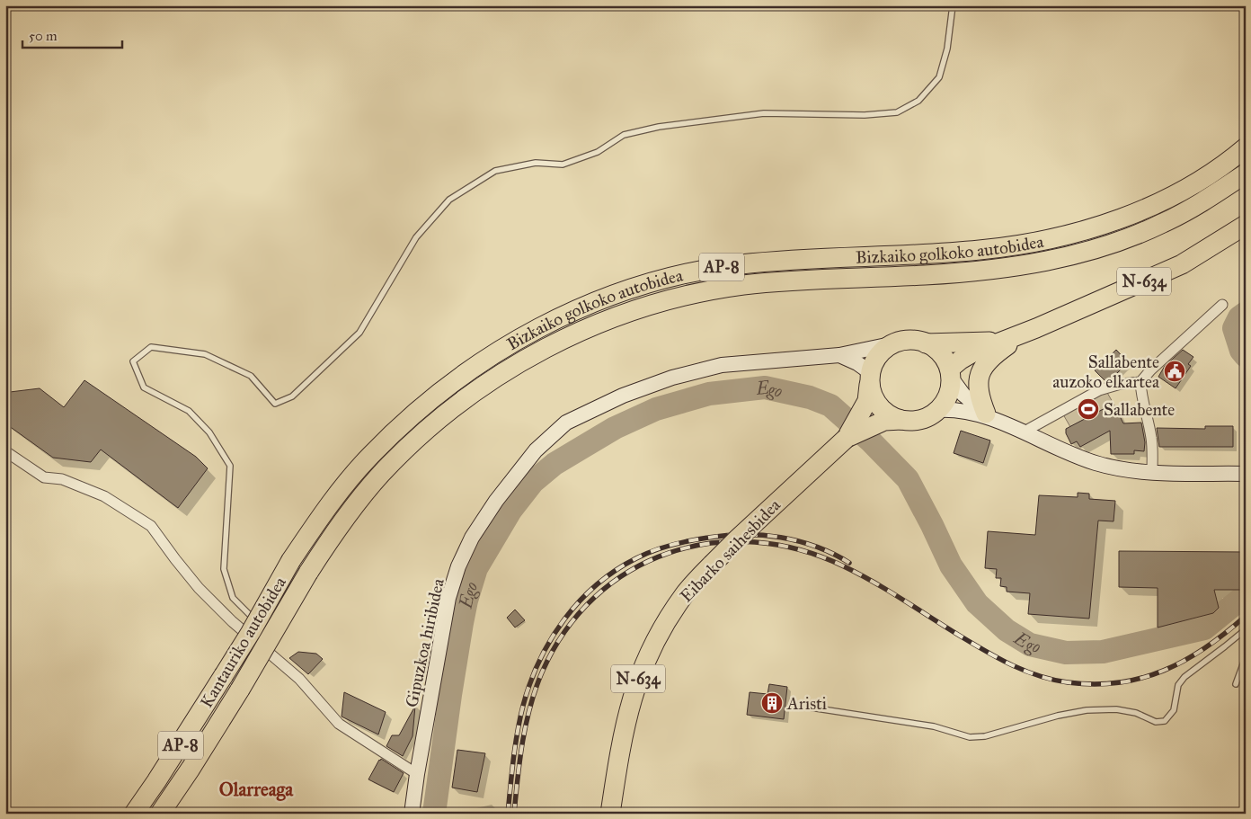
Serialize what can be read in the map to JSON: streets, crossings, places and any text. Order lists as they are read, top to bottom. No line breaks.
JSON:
{"streets":{"highway":["Bizkaiko golkoko autobidea","AP-8","N-634","Eibarko saihesbidea","Kantauriko autobidea"],"street":["Gipuzkoa hiribidea"]},"crossings":[["Bizkaiko golkoko autobidea","Kantauriko autobidea"],["Eibarko saihesbidea","Gipuzkoa hiribidea"]],"districts":["Olarreaga"],"water":["Ego"],"places":{"public building":["Sallabente auzoko elkartea"],"sports":["Sallabente"],"building":["Aristi"]},"scale_bar":"50 m"}
